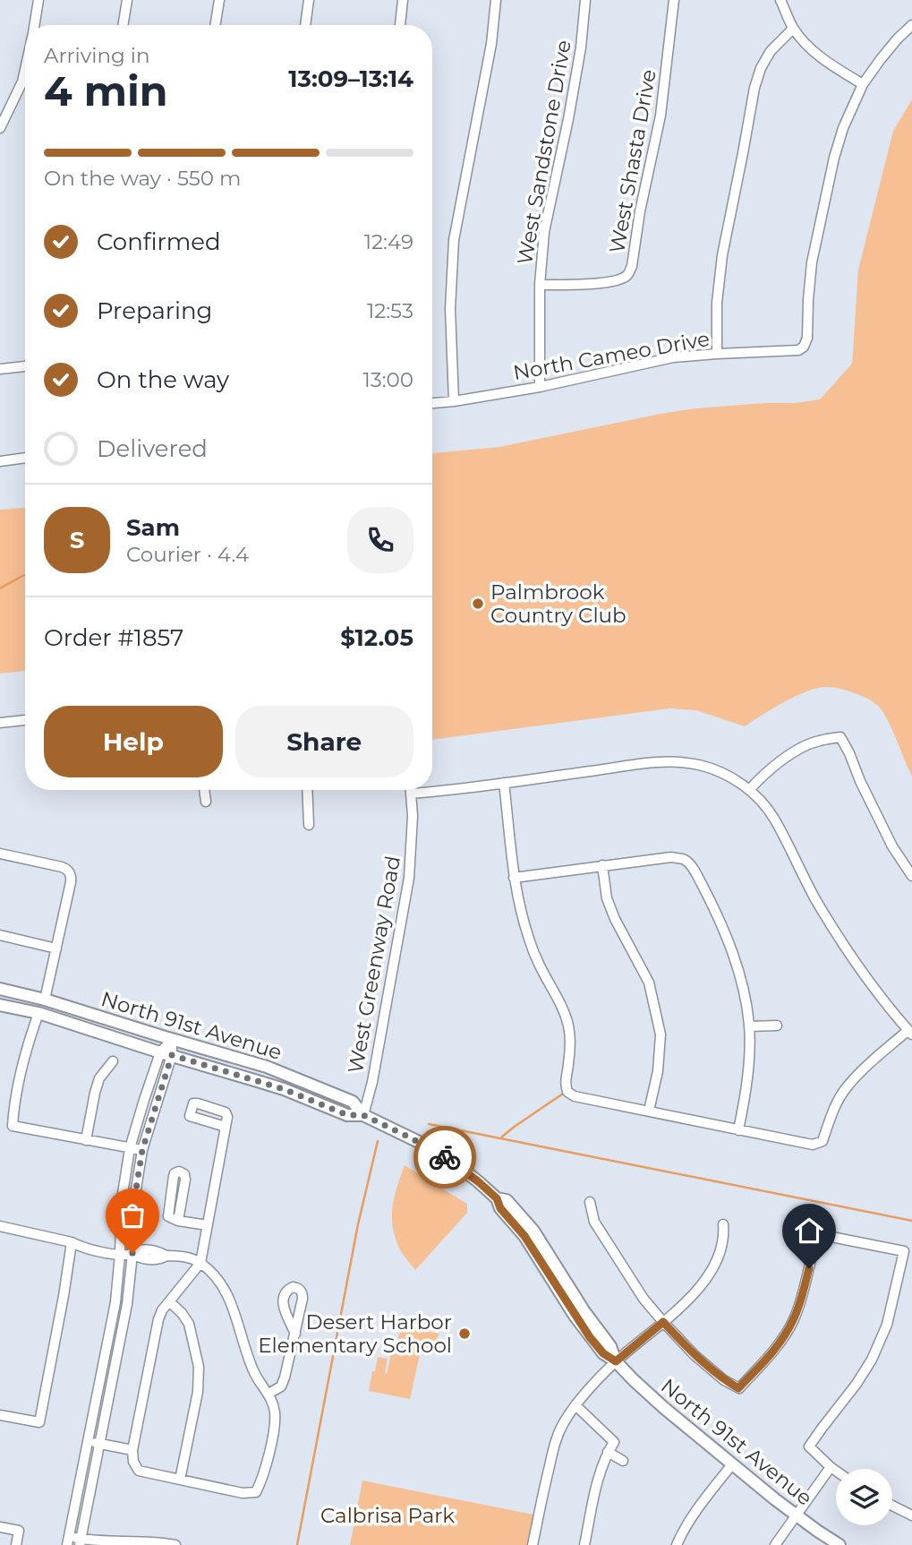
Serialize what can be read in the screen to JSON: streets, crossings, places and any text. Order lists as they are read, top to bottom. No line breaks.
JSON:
{"streets":{"main road":["North 91st Avenue"],"street":["West Sandstone Drive","West Shasta Drive","North Cameo Drive","West Greenway Road"]},"crossings":[["West Sandstone Drive","West Shasta Drive"],["West Sandstone Drive","North Cameo Drive"],["West Greenway Road","North 91st Avenue"]],"parks":["Calbrisa Park"],"places":["Palmbrook Country Club","Desert Harbor Elementary School"],"page":{"heading":["4 min","Arriving in","13:09–13:14"],"panel":["Sam","Courier · 4.4","Order #1857","$12.05"],"bar":"On the way · 550 m","list":[["Confirmed","12:49"],["Preparing","12:53"],["On the way","13:00"],"Delivered"],"round":"S","buttons":["Help","Share"]}}
